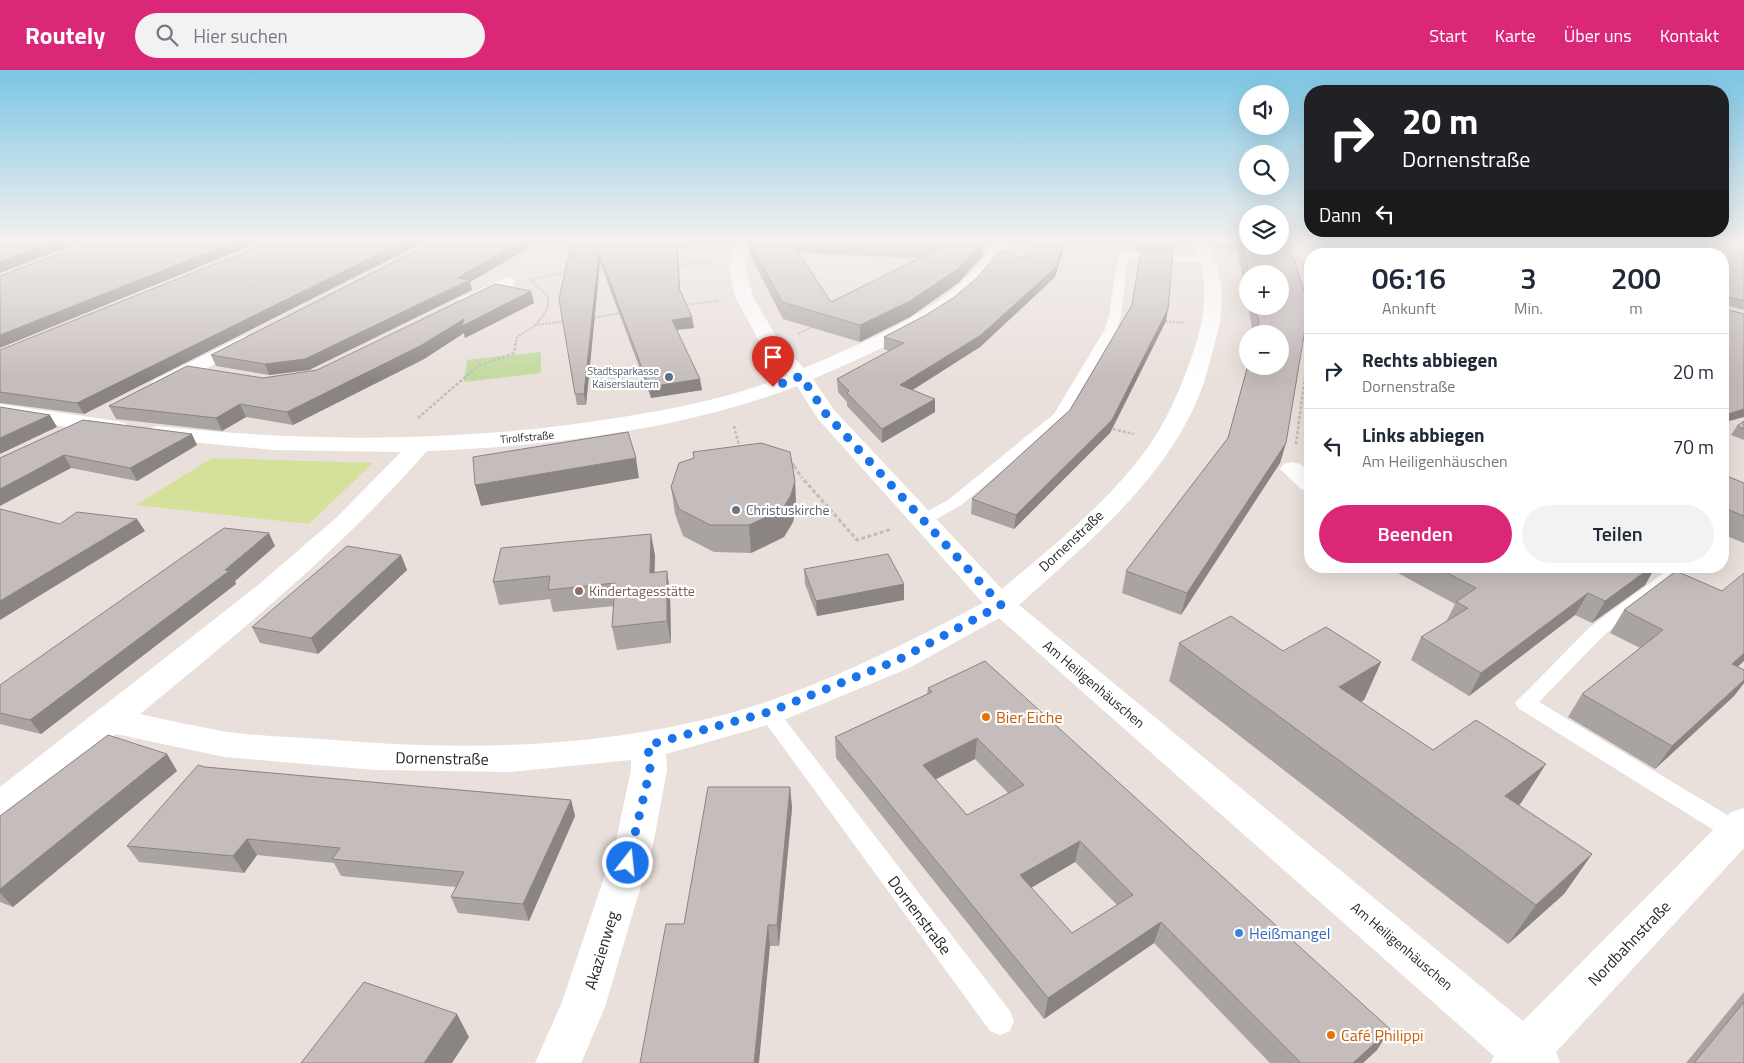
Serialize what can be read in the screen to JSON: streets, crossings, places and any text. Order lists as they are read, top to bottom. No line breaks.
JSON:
{"streets":{"street":["Tirolfstraße","Dornenstraße","Am Heiligenhäuschen","Nordbahnstraße","Akazienweg"]},"crossings":[["Tirolfstraße","Am Heiligenhäuschen"],["Dornenstraße","Am Heiligenhäuschen"],["Dornenstraße","Akazienweg"],["Am Heiligenhäuschen","Nordbahnstraße"]],"places":["Stadtsparkasse Kaiserslautern","Christuskirche","Kindertagesstätte","Bier Eiche","Heißmangel","Café Philippi"],"page":{"header":"Routely","search":"Hier suchen","nav":["Start","Karte","Über uns","Kontakt"],"map_buttons":["+","−"],"turn":["20 m","Dornenstraße"],"then":"Dann","eta":["06:16","Ankunft","3","Min.","200","m"],"list":[{"name":"Rechts abbiegen","note":"Dornenstraße","value":"20 m"},{"name":"Links abbiegen","note":"Am Heiligenhäuschen","value":"70 m"}],"buttons":["Beenden","Teilen"]}}
